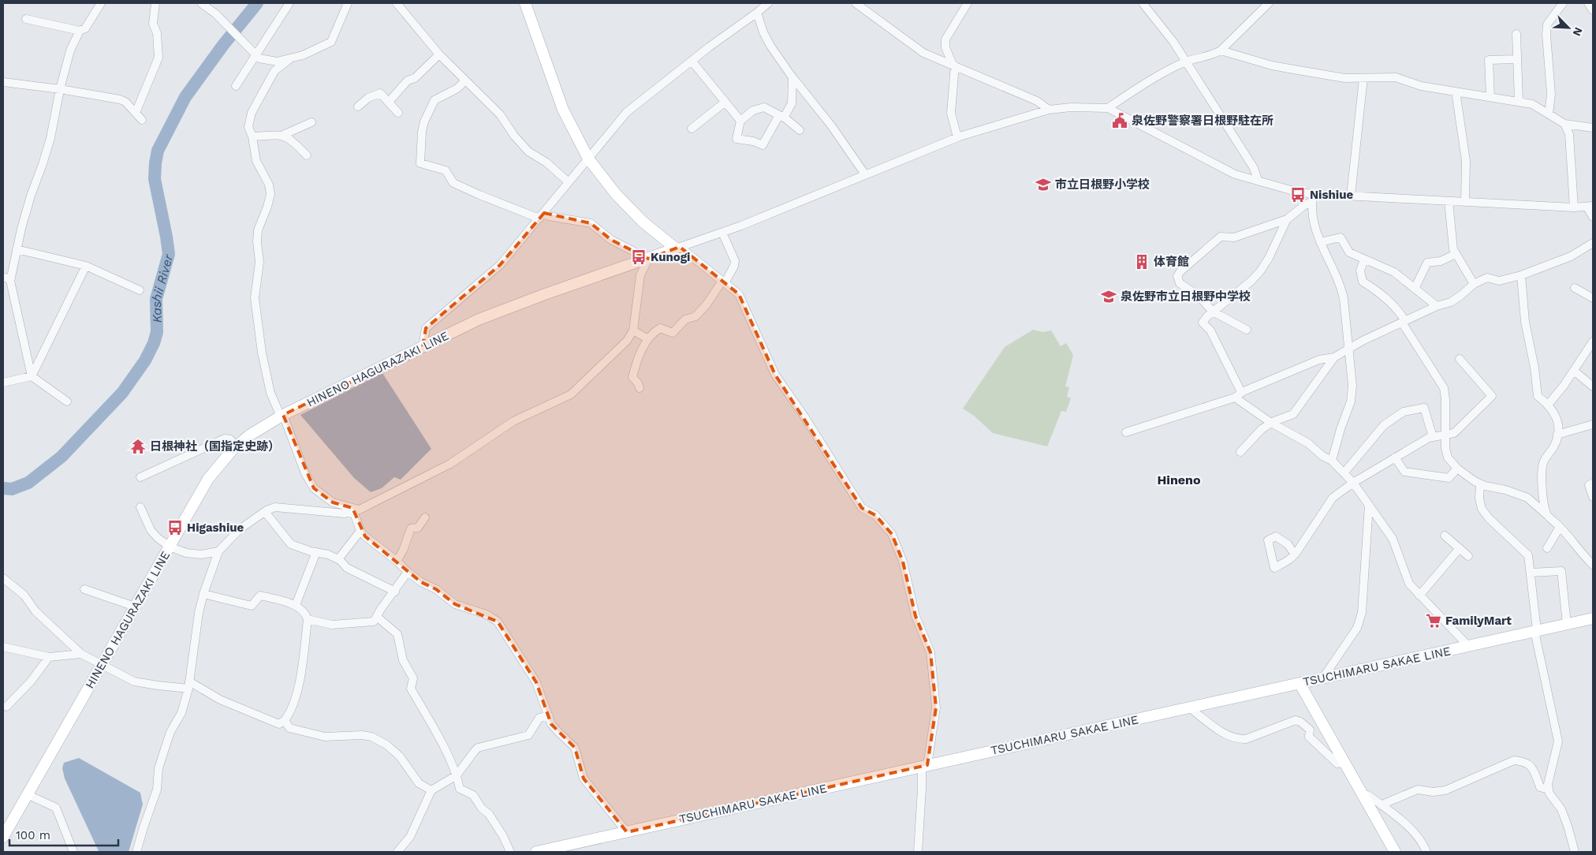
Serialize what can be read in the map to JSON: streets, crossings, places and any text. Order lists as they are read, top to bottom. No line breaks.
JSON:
{"streets":{"main road":["HINENO HAGURAZAKI LINE","TSUCHIMARU SAKAE LINE"]},"districts":["Hineno"],"water":["Kashii River"],"places":{"public building":["泉佐野警察署日根野駐在所"],"school or university":["市立日根野小学校","泉佐野市立日根野中学校"],"bus stop":["Nishiue","Kunogi","Higashiue"],"building":["体育館"],"temple":["日根神社（国指定史跡）"],"supermarket":["FamilyMart"]},"scale_bar":"100 m","north":"bottom right"}
